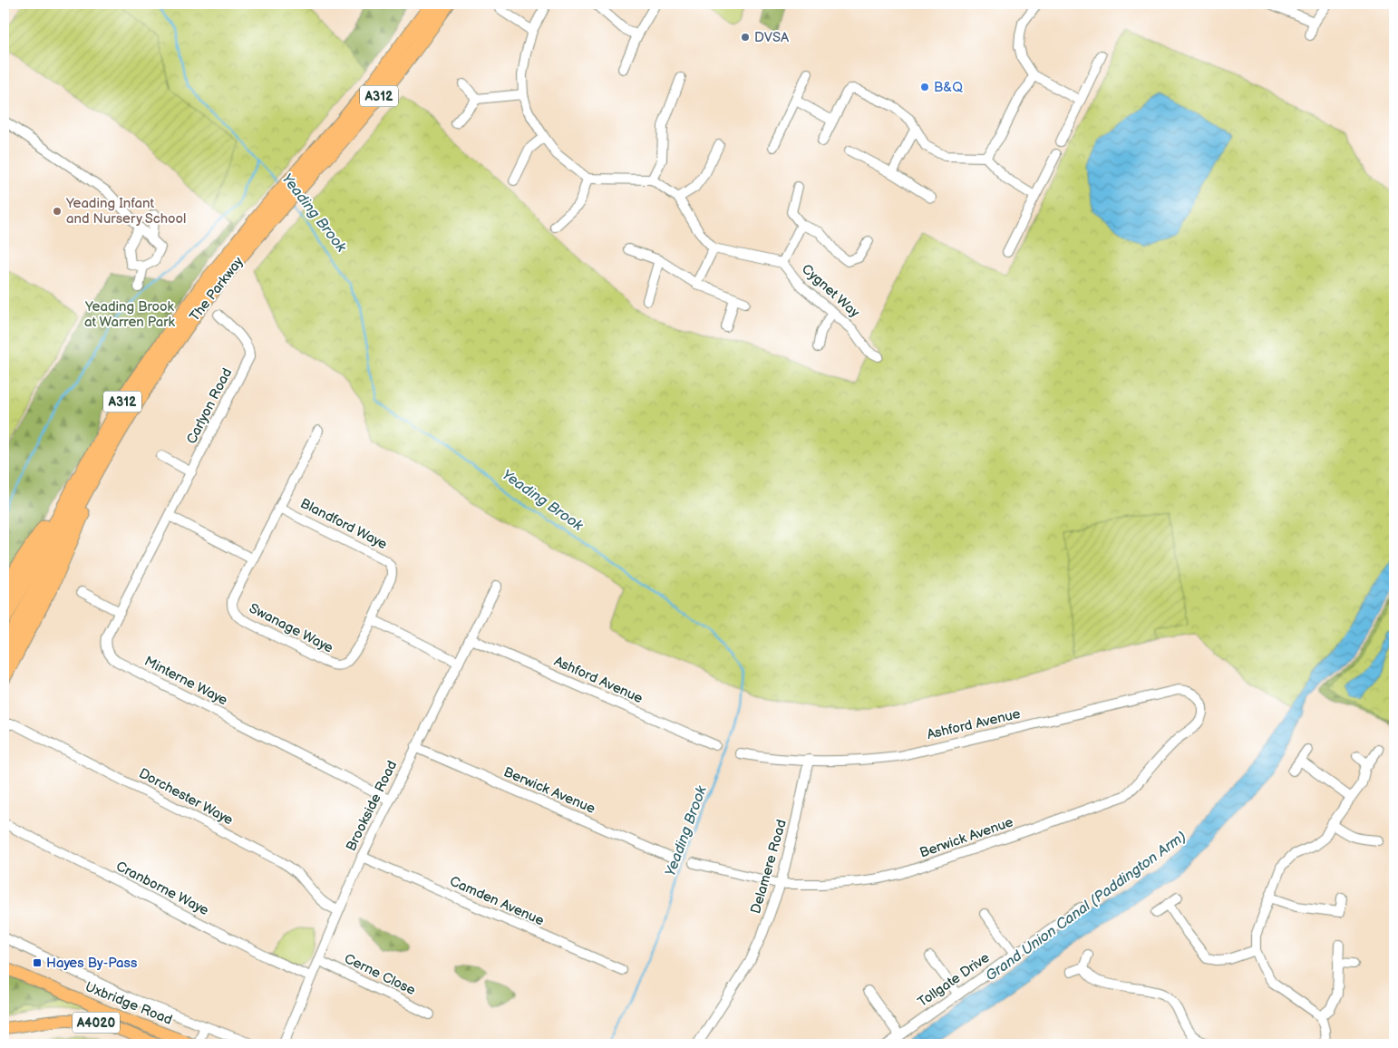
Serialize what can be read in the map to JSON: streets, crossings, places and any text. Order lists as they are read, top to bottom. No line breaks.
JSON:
{"streets":{"highway":["A312","The Parkway"],"main road":["Uxbridge Road","A4020"],"street":["Cygnet Way","Carlyon Road","Blandford Waye","Swanage Waye","Ashford Avenue","Minterne Waye","Berwick Avenue","Dorchester Waye","Brookside Road","Delamere Road","Cranborne Waye","Camden Avenue","Cerne Close","Tollgate Drive"]},"crossings":[["A312","The Parkway"],["Carlyon Road","Minterne Waye"],["Blandford Waye","Swanage Waye"],["Ashford Avenue","Berwick Avenue"],["Ashford Avenue","Brookside Road"],["Ashford Avenue","Delamere Road"],["Minterne Waye","Brookside Road"],["Berwick Avenue","Brookside Road"],["Berwick Avenue","Delamere Road"],["Dorchester Waye","Brookside Road"],["Brookside Road","Cranborne Waye"],["Brookside Road","Camden Avenue"],["Brookside Road","Cerne Close"]],"water":["Yeading Brook","Grand Union Canal (Paddington Arm)"],"parks":["Yeading Brook at Warren Park"],"places":{"other":["DVSA","B&Q","Yeading Infant and Nursery School"],"transit":["Hayes By-Pass"]}}
